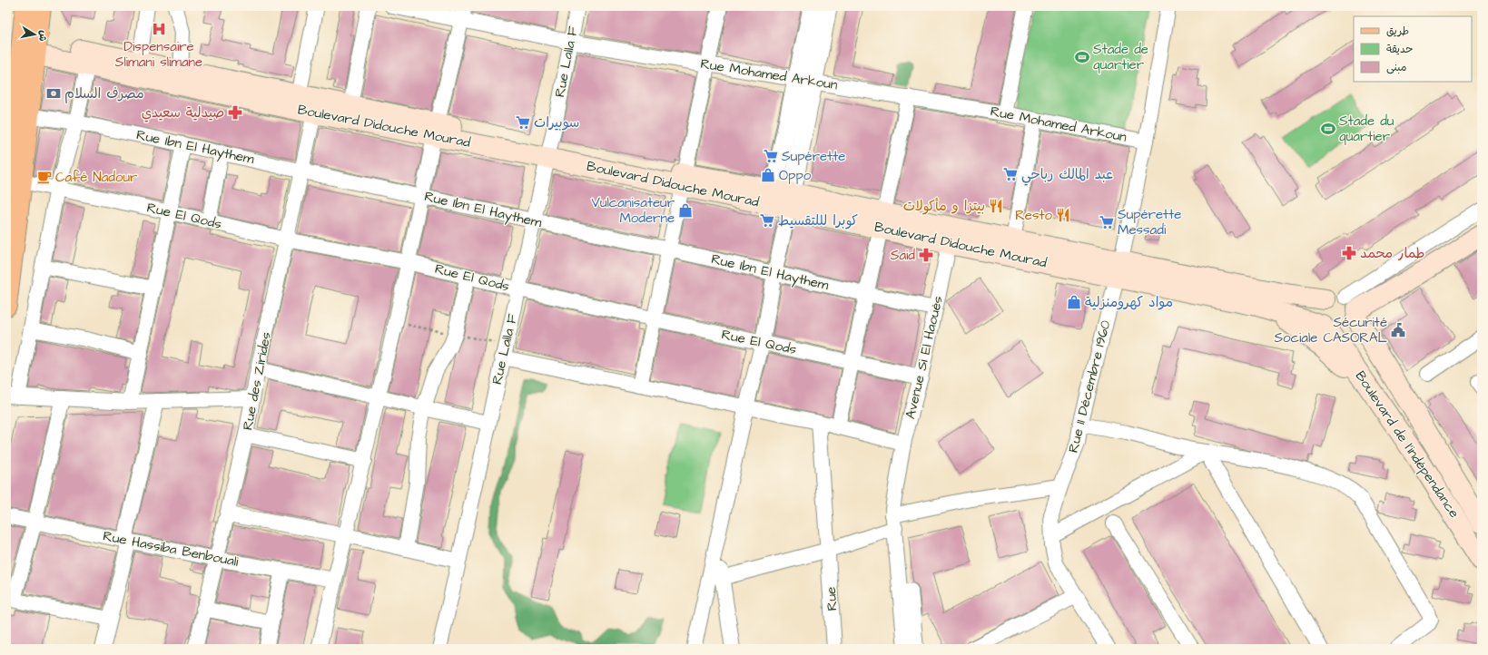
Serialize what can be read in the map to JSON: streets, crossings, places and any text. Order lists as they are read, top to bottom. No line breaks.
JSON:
{"streets":{"main road":["Boulevard Didouche Mourad","Boulevard de l'indépendance"],"street":["Rue Lalla F","Rue Mohamed Arkoun","Rue Ibn El Haythem","Rue El Qods","Avenue Si El Haouès","Rue des Zirides","Rue 11 Décembre 1960","Rue Hassiba Benbouali","Rue"]},"crossings":[["Rue Lalla F","Rue Mohamed Arkoun"],["Rue Lalla F","Boulevard Didouche Mourad"],["Rue Lalla F","Rue Ibn El Haythem"],["Rue Lalla F","Rue El Qods"],["Rue Mohamed Arkoun","Rue 11 Décembre 1960"],["Boulevard Didouche Mourad","Avenue Si El Haouès"],["Boulevard Didouche Mourad","Rue des Zirides"],["Boulevard Didouche Mourad","Rue 11 Décembre 1960"],["Boulevard Didouche Mourad","Boulevard de l'indépendance"],["Rue Ibn El Haythem","Avenue Si El Haouès"],["Rue Ibn El Haythem","Rue des Zirides"],["Rue El Qods","Avenue Si El Haouès"],["Rue El Qods","Rue des Zirides"],["Rue des Zirides","Rue Hassiba Benbouali"]],"places":{"hospital":["Dispensaire Slimani slimane"],"sports":["Stade de quartier","Stade du quartier"],"bank":["مصرف السلام"],"pharmacy":["صيدلية سعيدي","طمار محمد","Said"],"supermarket":["سوبيرات","Supérette","عبد المالك رباحي","كوبرا لللتقسيط","Supérette Messadi"],"shop":["Oppo","Vulcanisateur Moderne","مواد كهرومنزلية"],"cafe":["Café Nadour"],"restaurant":["بيتزا و مأكولات","Resto"],"public building":["Sécurité Sociale CASORAL"]},"legend":["طريق","حديقة","مبنى"],"north":"right"}
